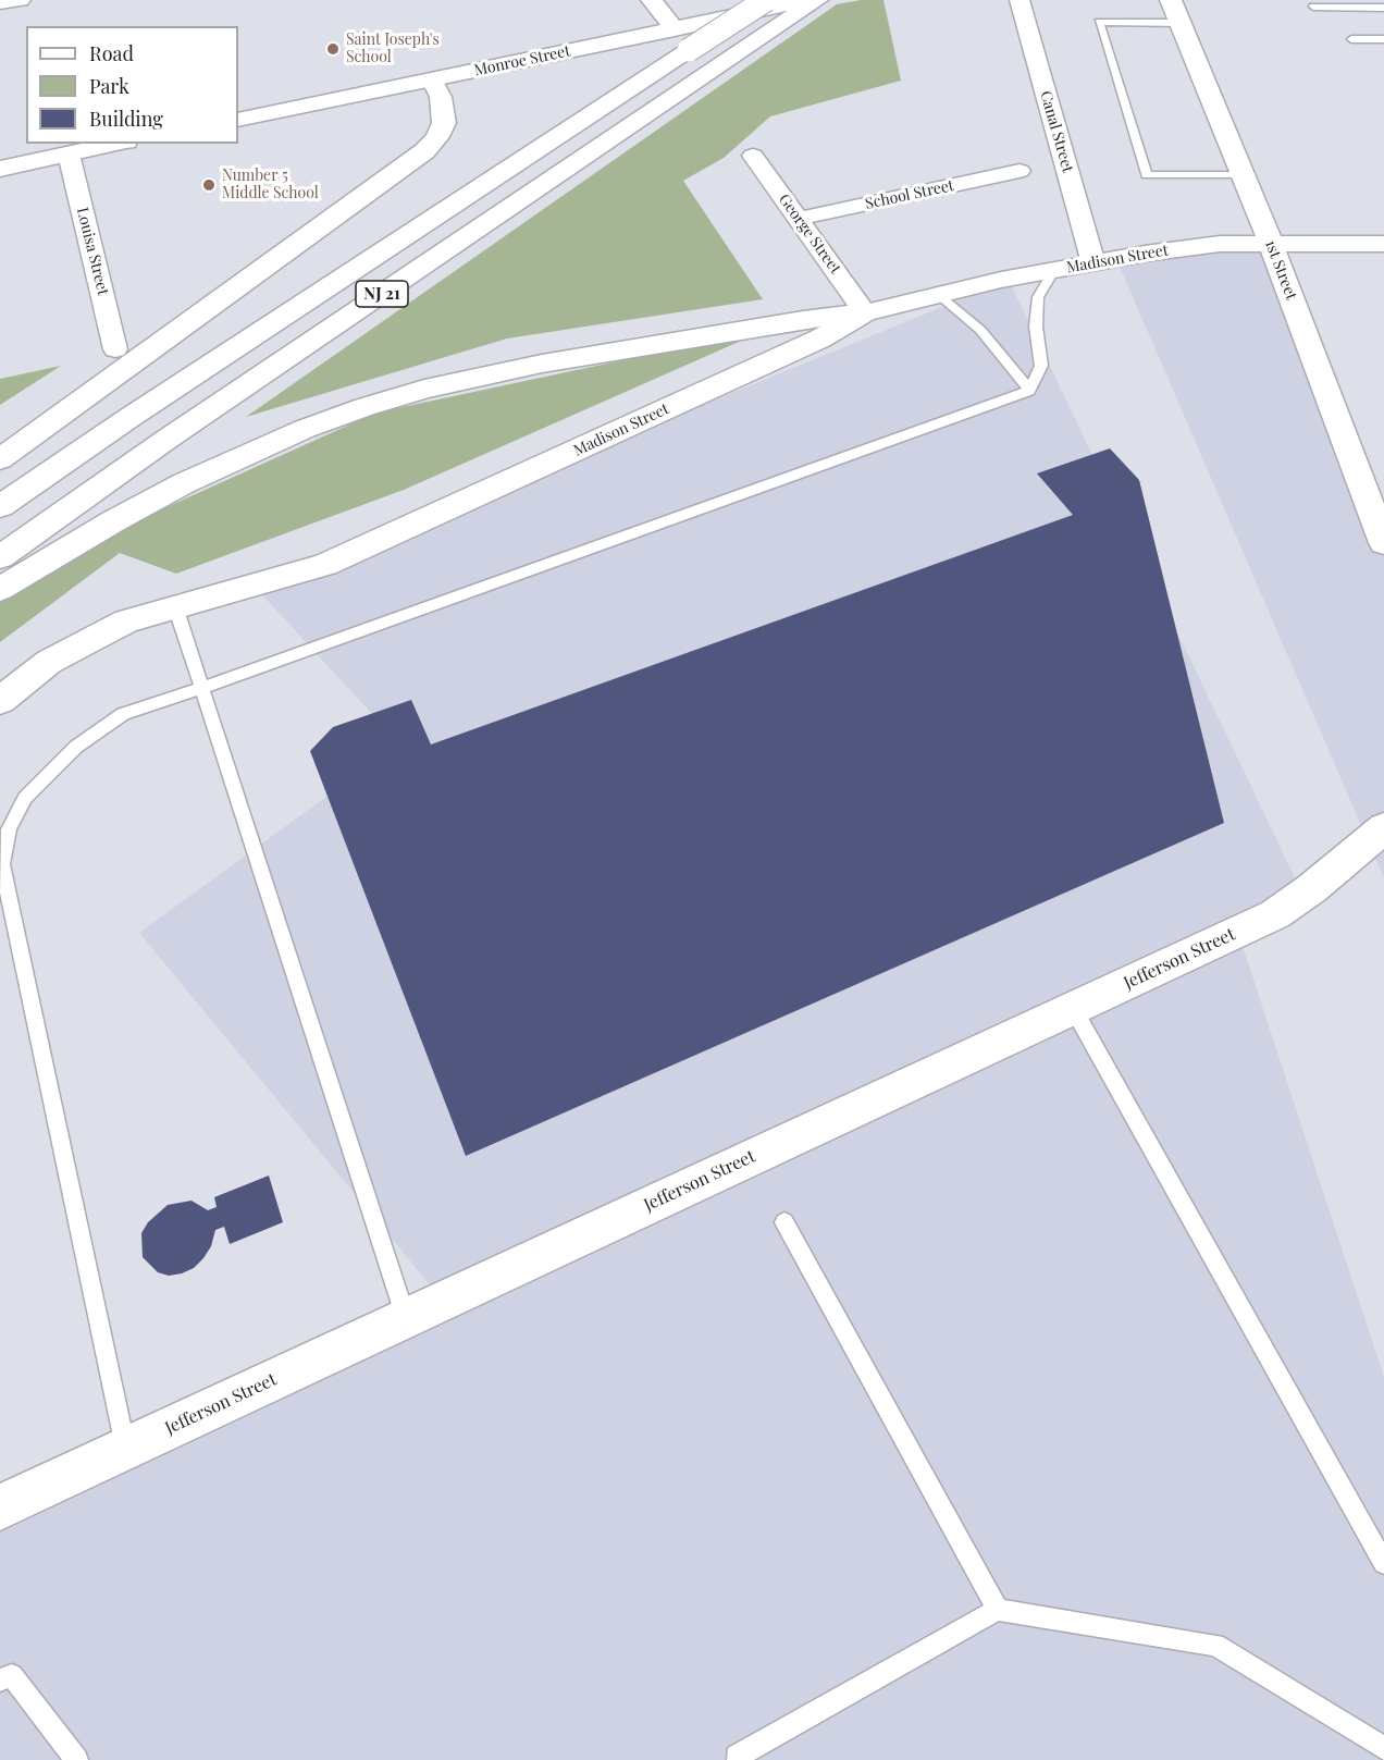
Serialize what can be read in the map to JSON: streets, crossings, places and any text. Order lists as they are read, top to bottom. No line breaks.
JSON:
{"streets":{"main road":["Monroe Street","Madison Street","1st Street","NJ 21","Jefferson Street"],"street":["Canal Street","School Street","George Street","Louisa Street"]},"crossings":[["Canal Street","Madison Street"],["School Street","George Street"],["George Street","Madison Street"],["Madison Street","1st Street"]],"places":["Saint Joseph's School","Number 5 Middle School"],"legend":["Road","Park","Building"]}
